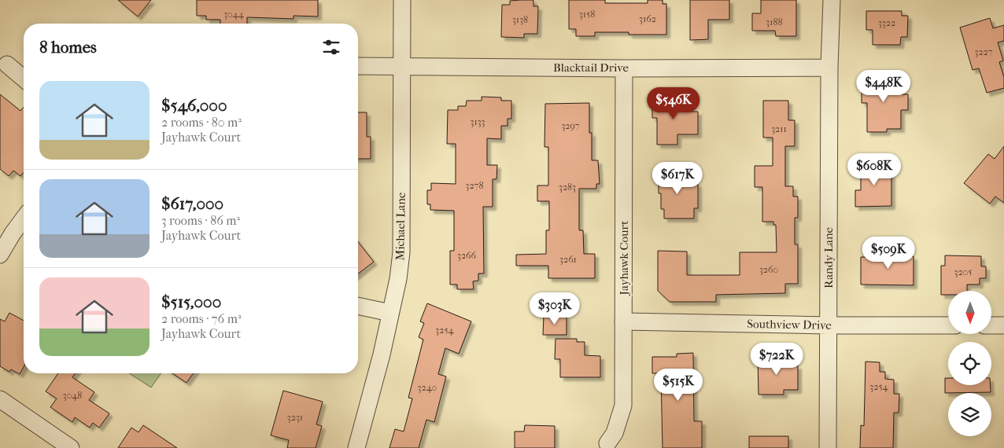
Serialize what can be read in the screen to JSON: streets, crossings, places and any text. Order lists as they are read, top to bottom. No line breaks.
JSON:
{"streets":{"street":["Blacktail Drive","Michael Lane","Jayhawk Court","Randy Lane","Southview Drive"]},"crossings":[["Blacktail Drive","Michael Lane"],["Blacktail Drive","Jayhawk Court"],["Blacktail Drive","Randy Lane"],["Jayhawk Court","Southview Drive"],["Randy Lane","Southview Drive"]],"house_numbers":["3044","3158","3162","3138","3188","3322","3227","3133","3297","3211","3278","3283","3266","3261","3260","3205","3254","3254","3240","3048","3231"],"north":"bottom","page":{"heading":"8 homes","price":["$448K","$546K","$608K","$617K","$509K","$303K","$722K","$515K"],"list":[{"name":"$546,000","note":"2 rooms · 80 m² · Jayhawk Court"},{"name":"$617,000","note":"3 rooms · 86 m² · Jayhawk Court"},{"name":"$515,000","note":"2 rooms · 76 m² · Jayhawk Court"}]}}
